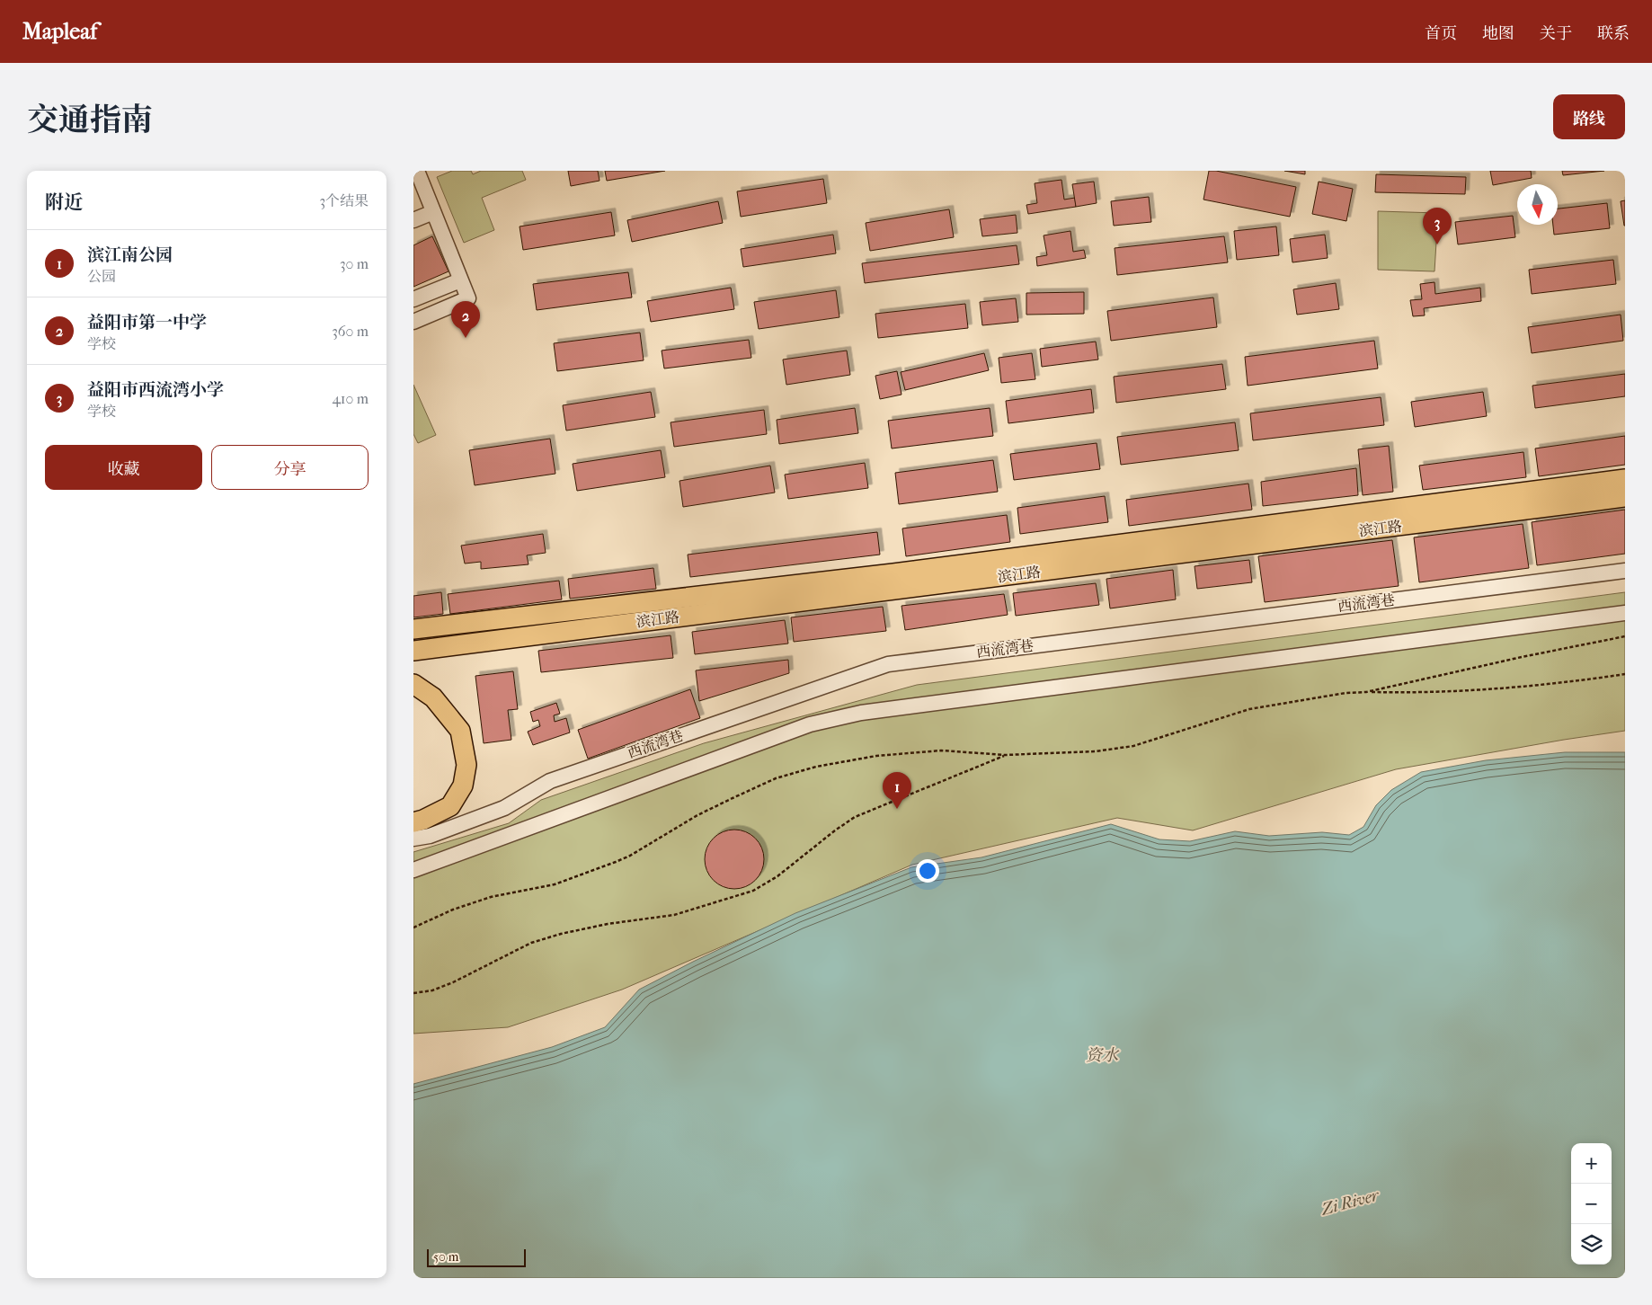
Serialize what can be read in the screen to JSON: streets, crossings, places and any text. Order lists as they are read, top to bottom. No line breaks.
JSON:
{"streets":{"main road":["滨江路"],"street":["西流湾巷"]},"water":["资水","Zi River"],"scale_bar":"50 m","north":"bottom","page":{"header":"Mapleaf","nav":["首页","地图","关于","联系"],"title":"交通指南","buttons":["路线",["收藏","分享"]],"heading":["附近","3个结果"],"pins":["3","2","1"],"list":[{"mark":"1","name":"滨江南公园","note":"公园","value":"30 m"},{"mark":"2","name":"益阳市第一中学","note":"学校","value":"360 m"},{"mark":"3","name":"益阳市西流湾小学","note":"学校","value":"410 m"}],"map_buttons":["+","−"],"scale":"50 m"}}
